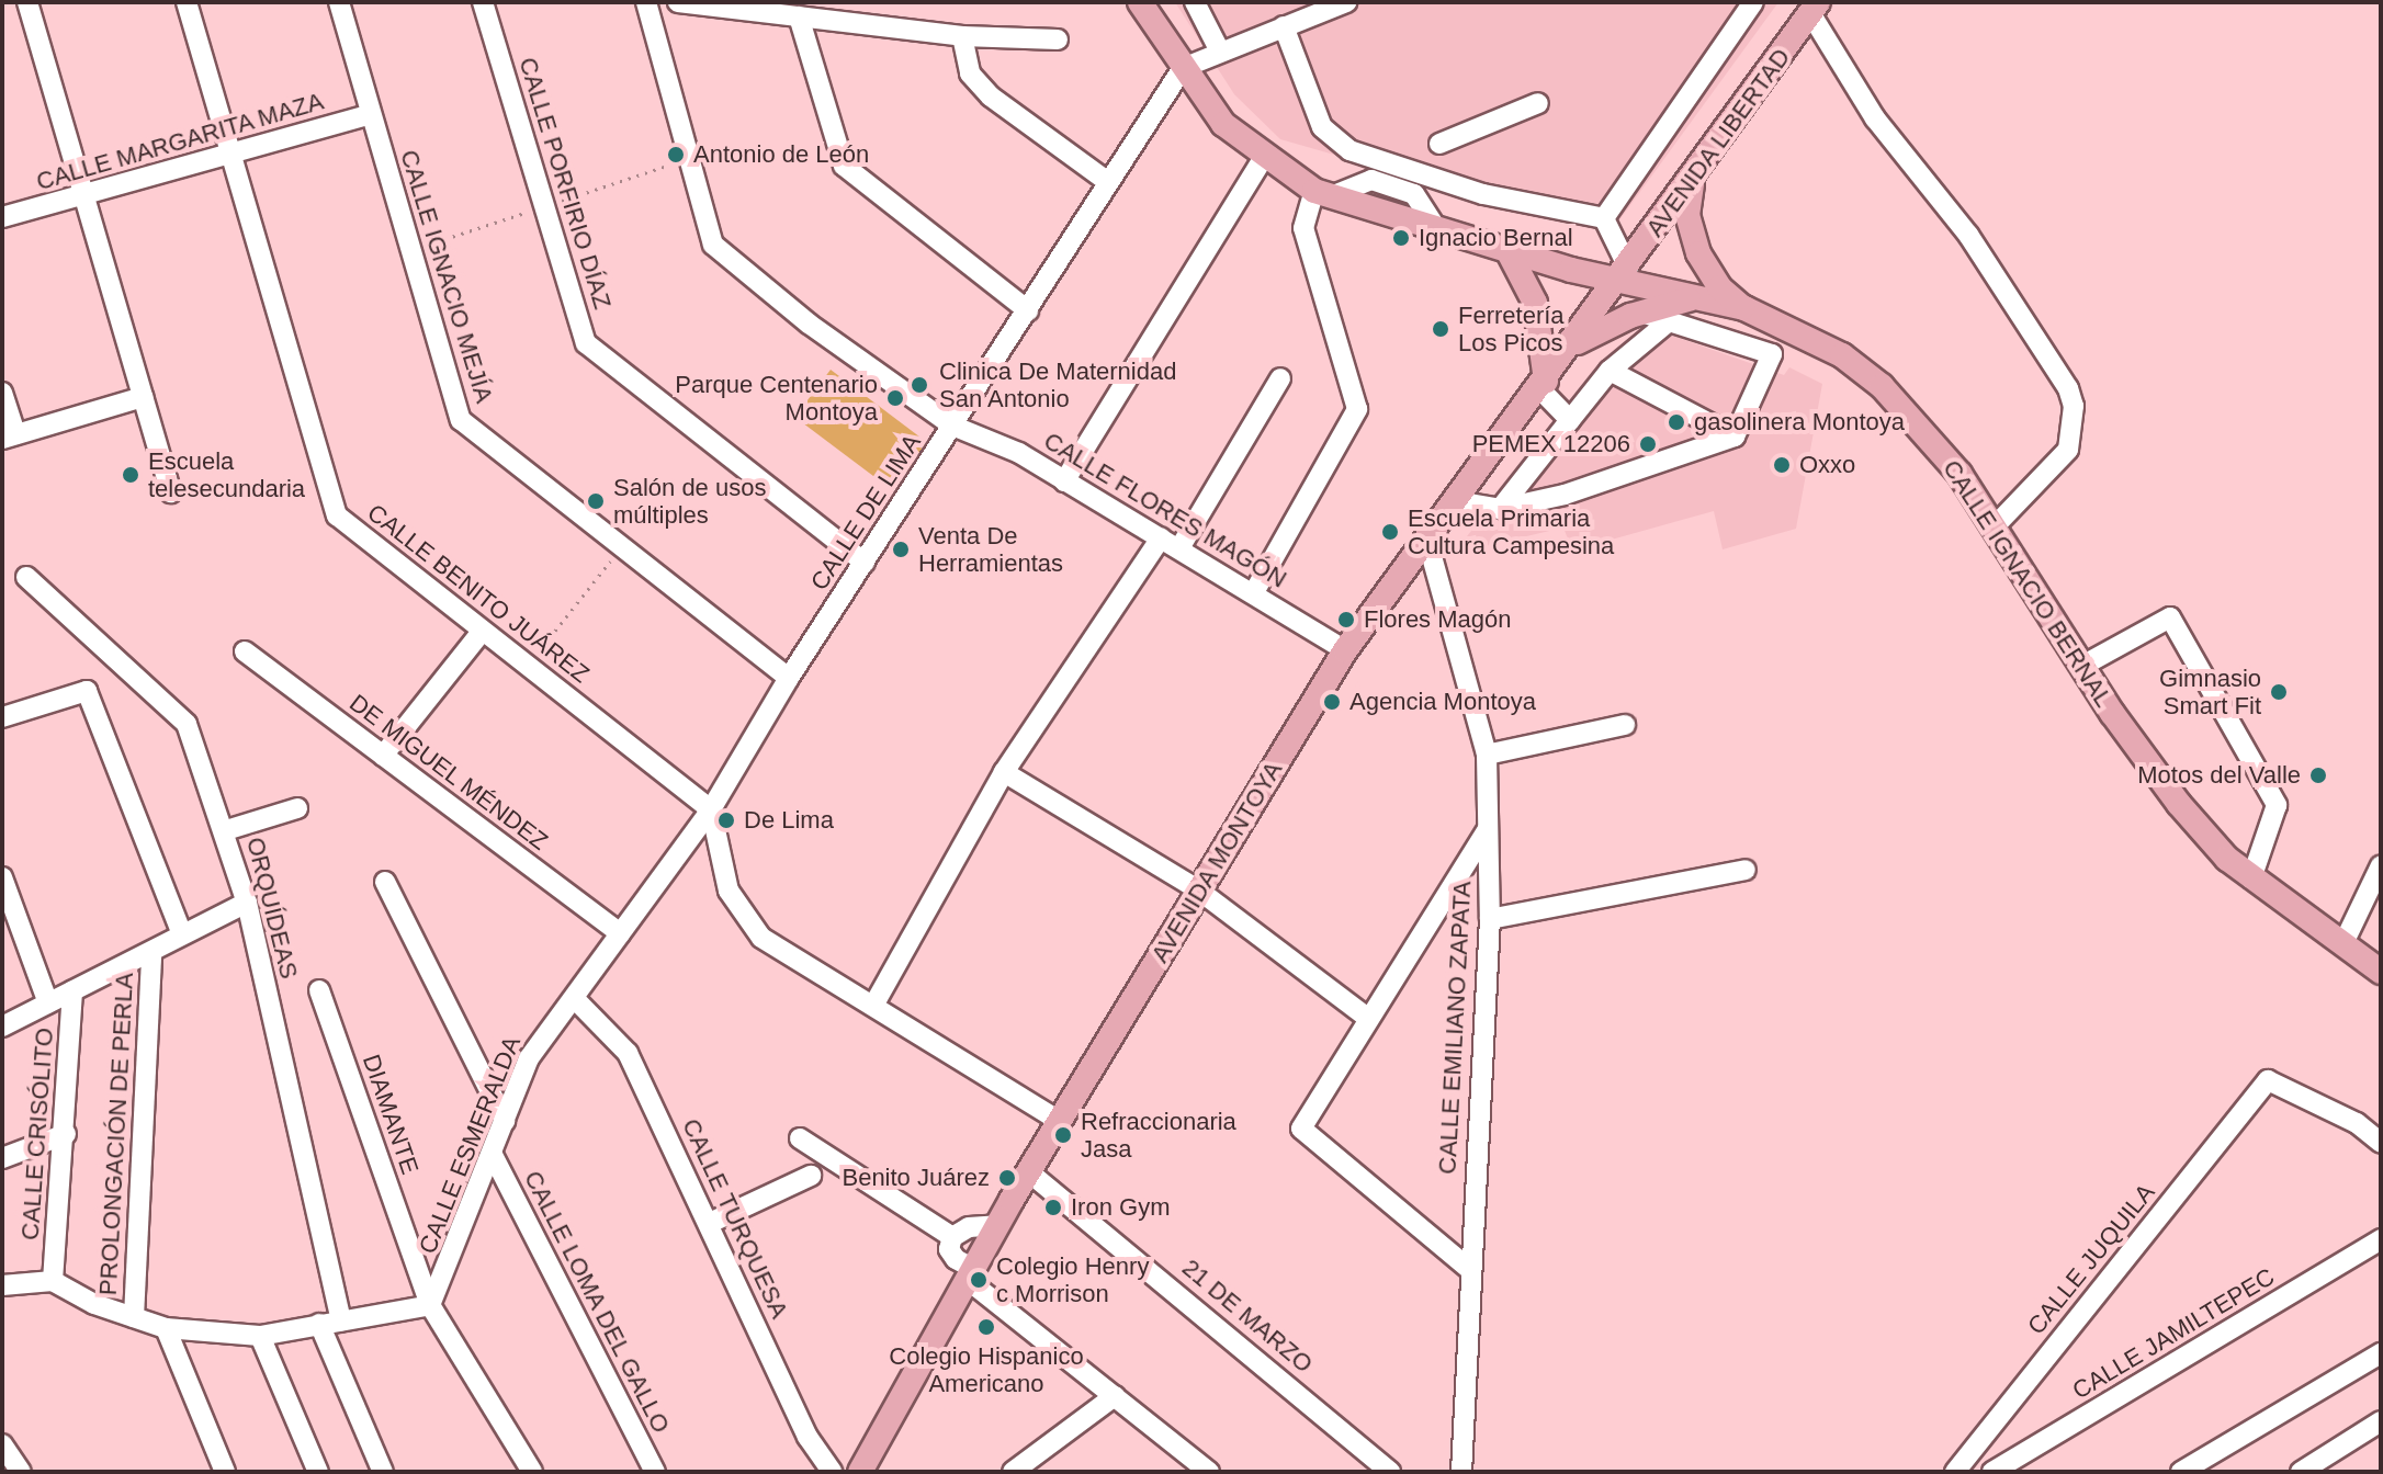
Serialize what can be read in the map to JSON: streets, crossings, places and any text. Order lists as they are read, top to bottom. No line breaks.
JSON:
{"streets":{"main road":["AVENIDA LIBERTAD","CALLE IGNACIO BERNAL","AVENIDA MONTOYA"],"street":["CALLE MARGARITA MAZA","CALLE PORFIRIO DÍAZ","CALLE IGNACIO MEJÍA","CALLE FLORES MAGÓN","CALLE DE LIMA","CALLE BENITO JUÁREZ","DE MIGUEL MÉNDEZ","ORQUÍDEAS","CALLE EMILIANO ZAPATA","DIAMANTE","CALLE CRISÓLITO","PROLONGACIÓN DE PERLA","CALLE ESMERALDA","CALLE TURQUESA","CALLE JUQUILA","CALLE LOMA DEL GALLO","21 DE MARZO","CALLE JAMILTEPEC"]},"crossings":[["CALLE MARGARITA MAZA","CALLE IGNACIO MEJÍA"],["CALLE MARGARITA MAZA","CALLE BENITO JUÁREZ"],["AVENIDA LIBERTAD","CALLE IGNACIO BERNAL"],["AVENIDA LIBERTAD","AVENIDA MONTOYA"],["CALLE PORFIRIO DÍAZ","CALLE DE LIMA"],["CALLE IGNACIO MEJÍA","CALLE DE LIMA"],["CALLE FLORES MAGÓN","CALLE DE LIMA"],["CALLE FLORES MAGÓN","AVENIDA MONTOYA"],["CALLE DE LIMA","CALLE IGNACIO BERNAL"],["CALLE DE LIMA","CALLE BENITO JUÁREZ"],["CALLE DE LIMA","CALLE ESMERALDA"],["CALLE IGNACIO BERNAL","AVENIDA MONTOYA"],["CALLE BENITO JUÁREZ","CALLE ESMERALDA"],["DE MIGUEL MÉNDEZ","CALLE ESMERALDA"],["AVENIDA MONTOYA","CALLE EMILIANO ZAPATA"],["AVENIDA MONTOYA","21 DE MARZO"],["DIAMANTE","CALLE ESMERALDA"],["CALLE ESMERALDA","CALLE TURQUESA"],["CALLE ESMERALDA","CALLE LOMA DEL GALLO"]],"places":["Antonio de León","Ignacio Bernal","Ferretería Los Picos","Clinica De Maternidad San Antonio","Parque Centenario Montoya","gasolinera Montoya","PEMEX 12206","Oxxo","Escuela telesecundaria","Salón de usos múltiples","Escuela Primaria Cultura Campesina","Venta De Herramientas","Flores Magón","Gimnasio Smart Fit","Agencia Montoya","Motos del Valle","De Lima","Refraccionaria Jasa","Benito Juárez","Iron Gym","Colegio Henry c Morrison","Colegio Hispanico Americano"]}
